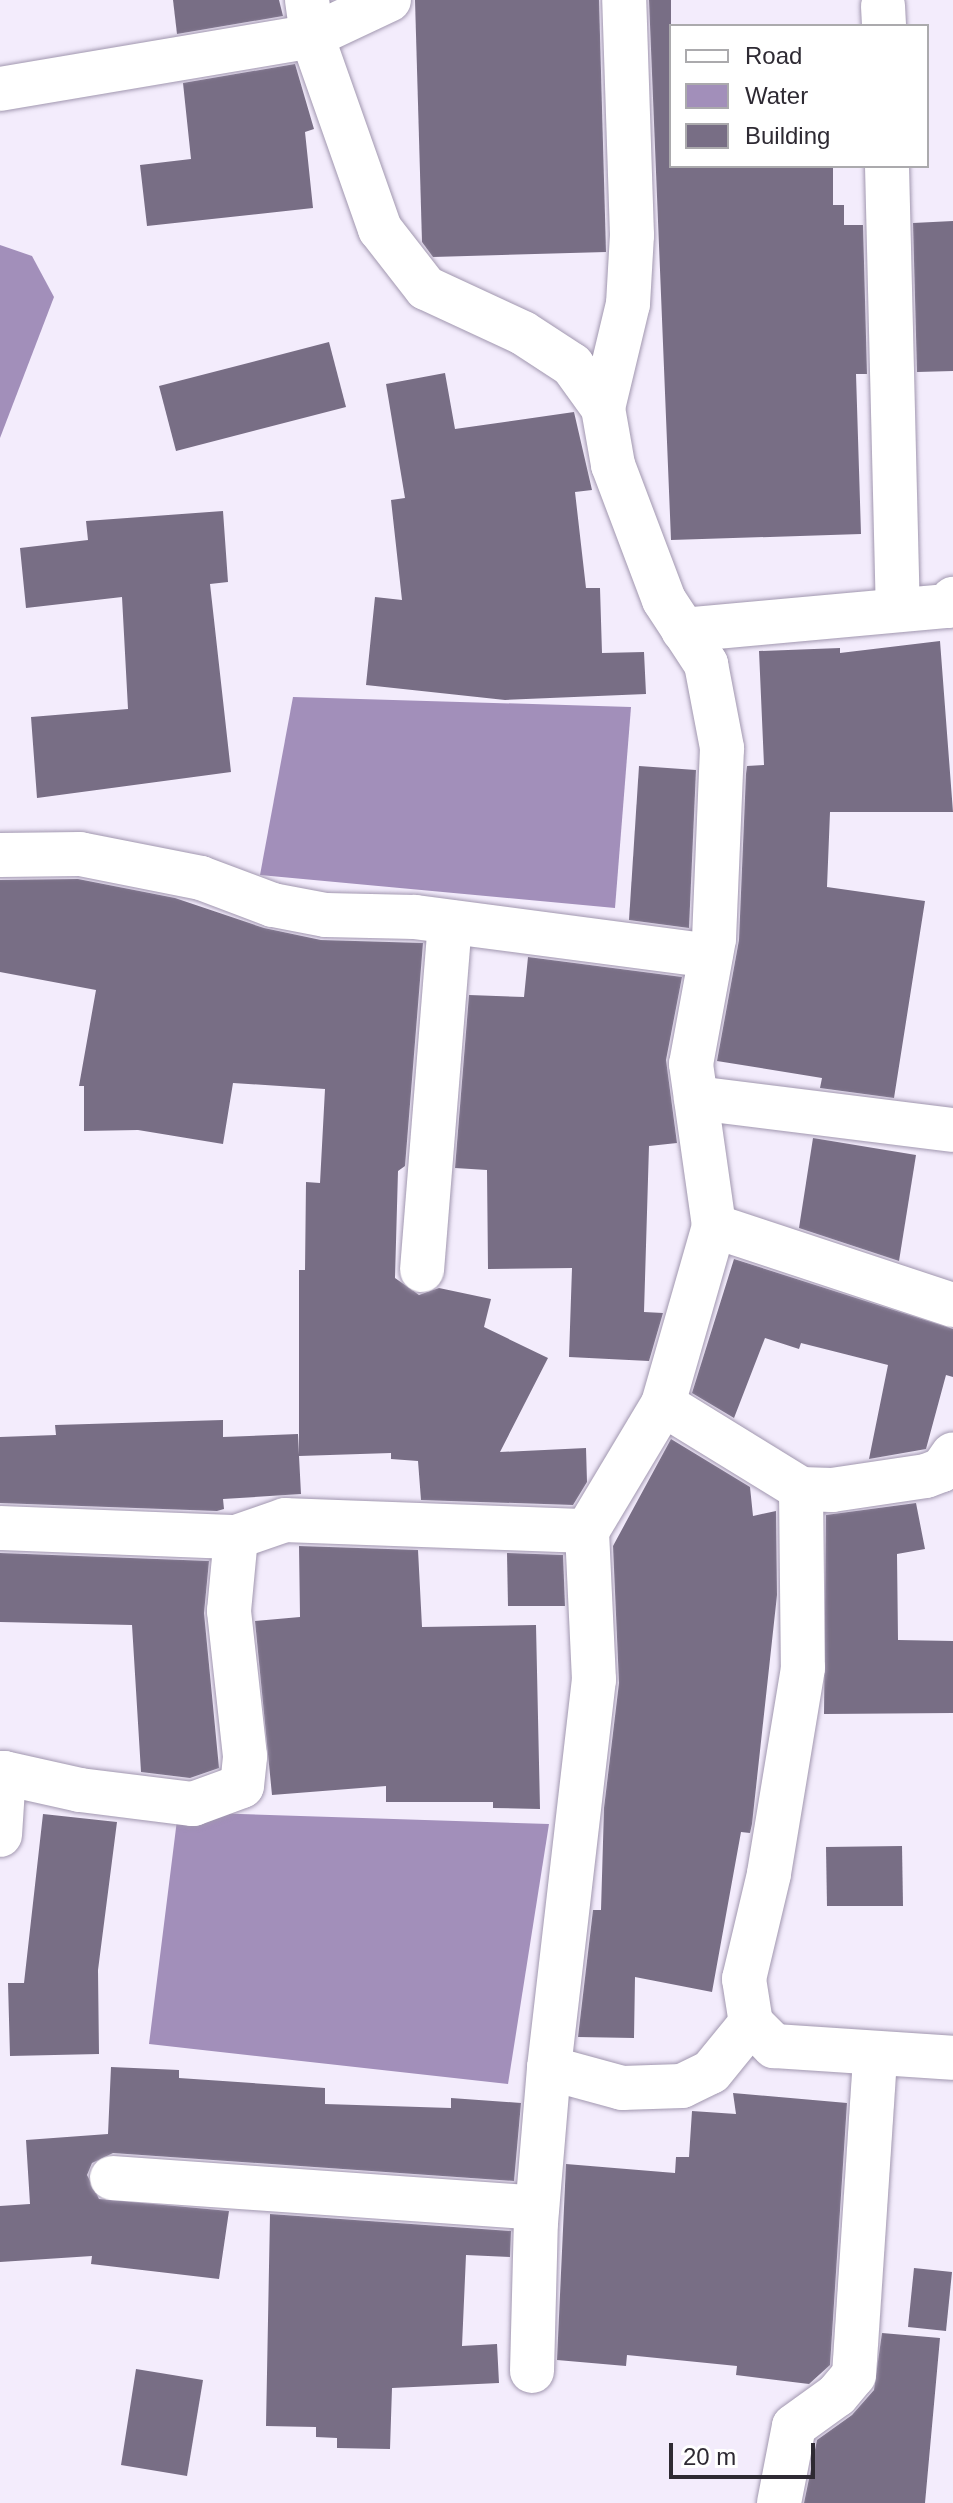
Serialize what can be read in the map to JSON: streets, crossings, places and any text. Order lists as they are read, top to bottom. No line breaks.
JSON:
{"legend":["Road","Water","Building"],"scale_bar":"20 m"}
